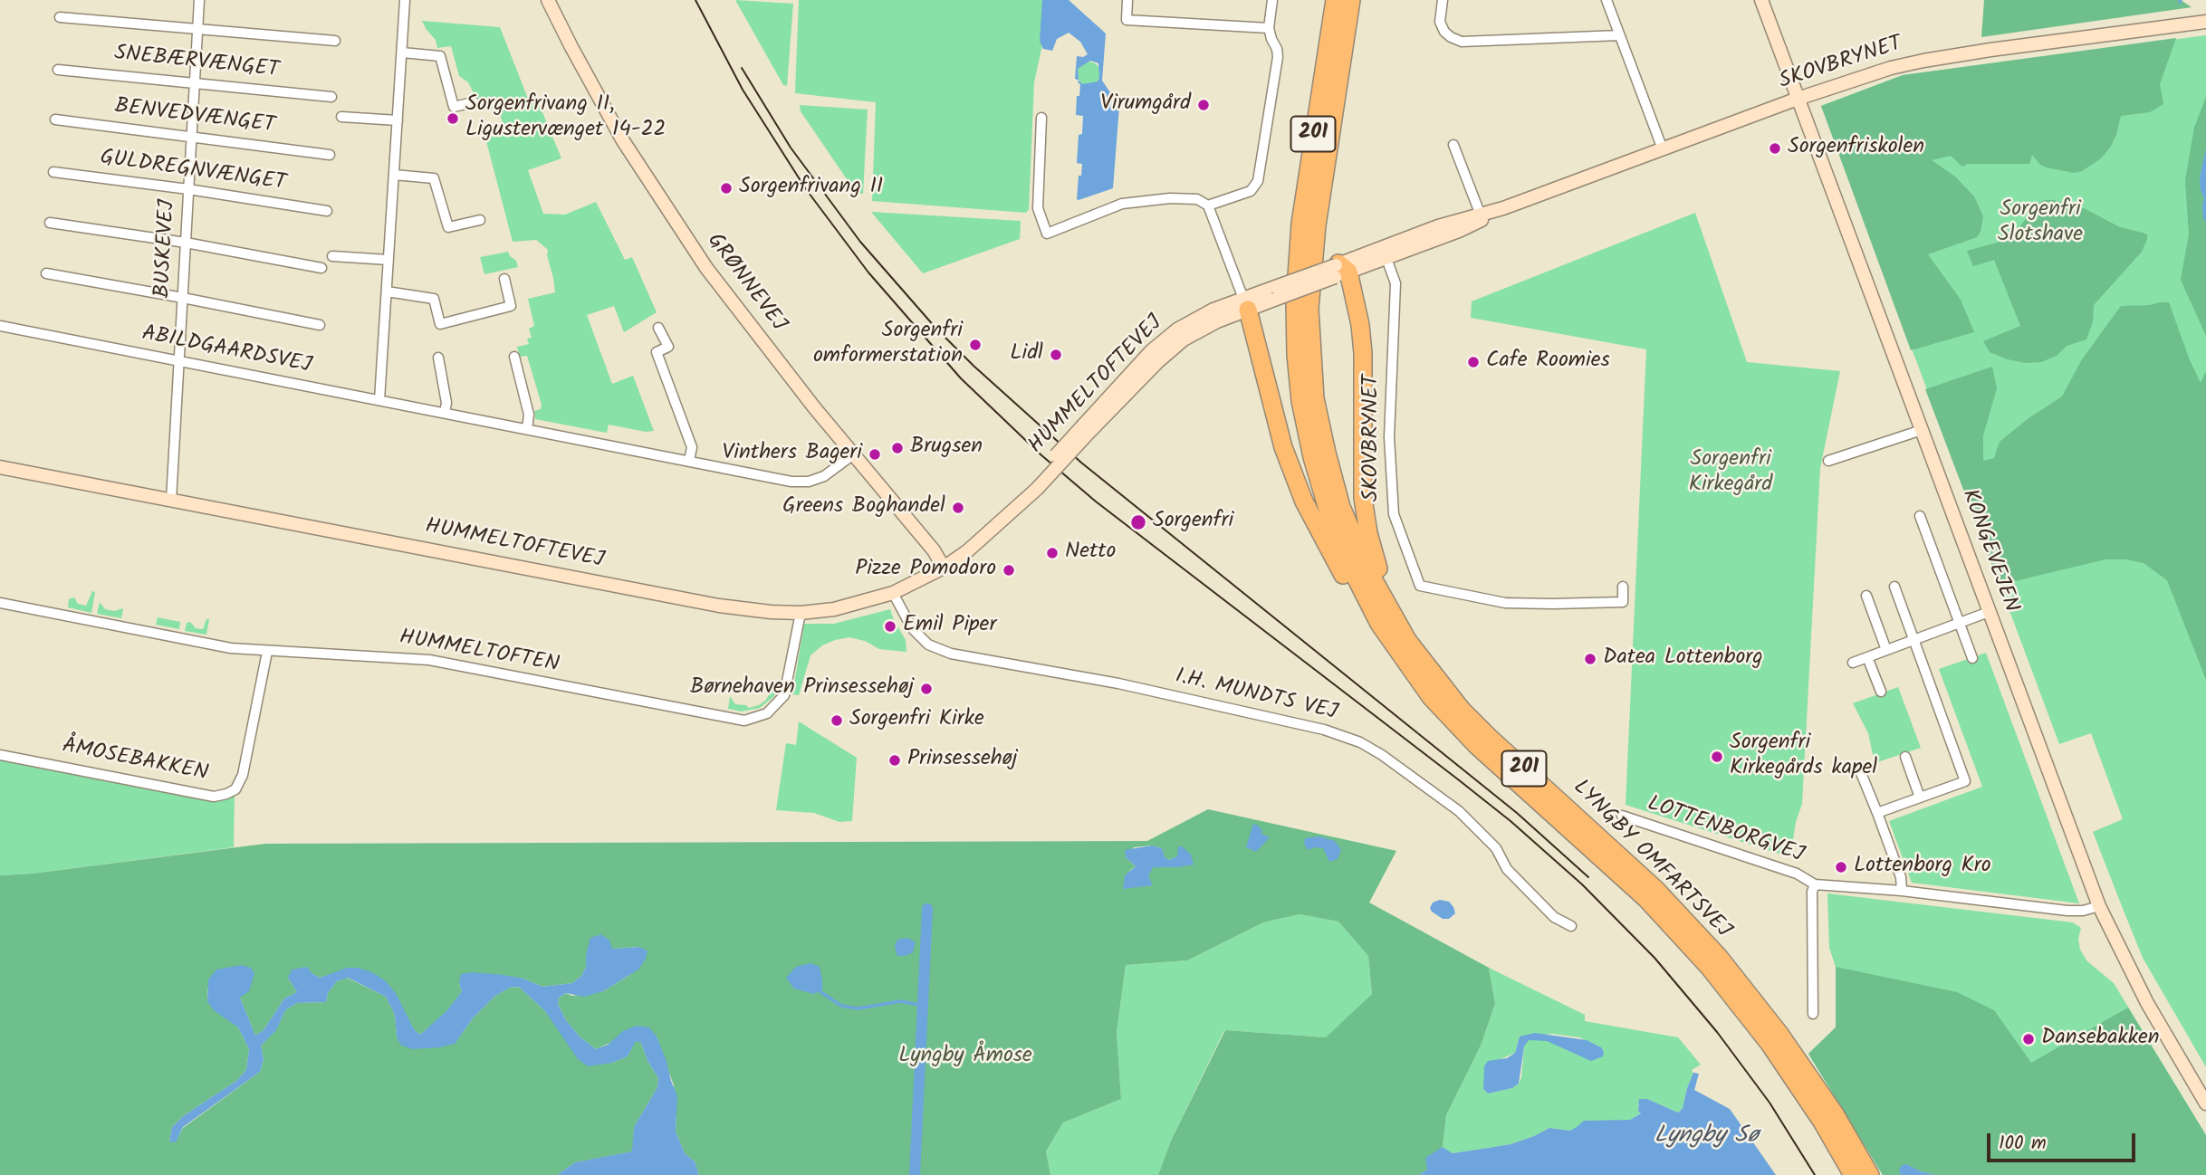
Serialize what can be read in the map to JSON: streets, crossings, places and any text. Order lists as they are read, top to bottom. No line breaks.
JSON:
{"streets":{"highway":["201","LYNGBY OMFARTSVEJ"],"street":["SNEBÆRVÆNGET","SKOVBRYNET","BENVEDVÆNGET","GULDREGNVÆNGET","BUSKEVEJ","GRØNNEVEJ","ABILDGAARDSVEJ","HUMMELTOFTEVEJ","KONGEVEJEN","HUMMELTOFTEN","I.H. MUNDTS VEJ","ÅMOSEBAKKEN","LOTTENBORGVEJ"]},"crossings":[["SNEBÆRVÆNGET","BUSKEVEJ"],["SKOVBRYNET","HUMMELTOFTEVEJ"],["SKOVBRYNET","KONGEVEJEN"],["BENVEDVÆNGET","BUSKEVEJ"],["GULDREGNVÆNGET","BUSKEVEJ"],["BUSKEVEJ","ABILDGAARDSVEJ"],["BUSKEVEJ","HUMMELTOFTEVEJ"],["GRØNNEVEJ","ABILDGAARDSVEJ"],["GRØNNEVEJ","HUMMELTOFTEVEJ"],["HUMMELTOFTEVEJ","HUMMELTOFTEN"],["HUMMELTOFTEVEJ","I.H. MUNDTS VEJ"],["KONGEVEJEN","LOTTENBORGVEJ"],["HUMMELTOFTEN","ÅMOSEBAKKEN"]],"water":["Lyngby Sø"],"parks":["Sorgenfri Slotshave","Sorgenfri Kirkegård","Lyngby Åmose"],"places":["Virumgård","Sorgenfrivang II, Ligustervænget 14-22","Sorgenfriskolen","Sorgenfrivang II","Sorgenfri omformerstation","Lidl","Cafe Roomies","Brugsen","Vinthers Bageri","Greens Boghandel","Sorgenfri","Netto","Pizze Pomodoro","Emil Piper","Datea Lottenborg","Børnehaven Prinsessehøj","Sorgenfri Kirke","Sorgenfri Kirkegårds kapel","Prinsessehøj","Lottenborg Kro","Dansebakken"],"scale_bar":"100 m"}
